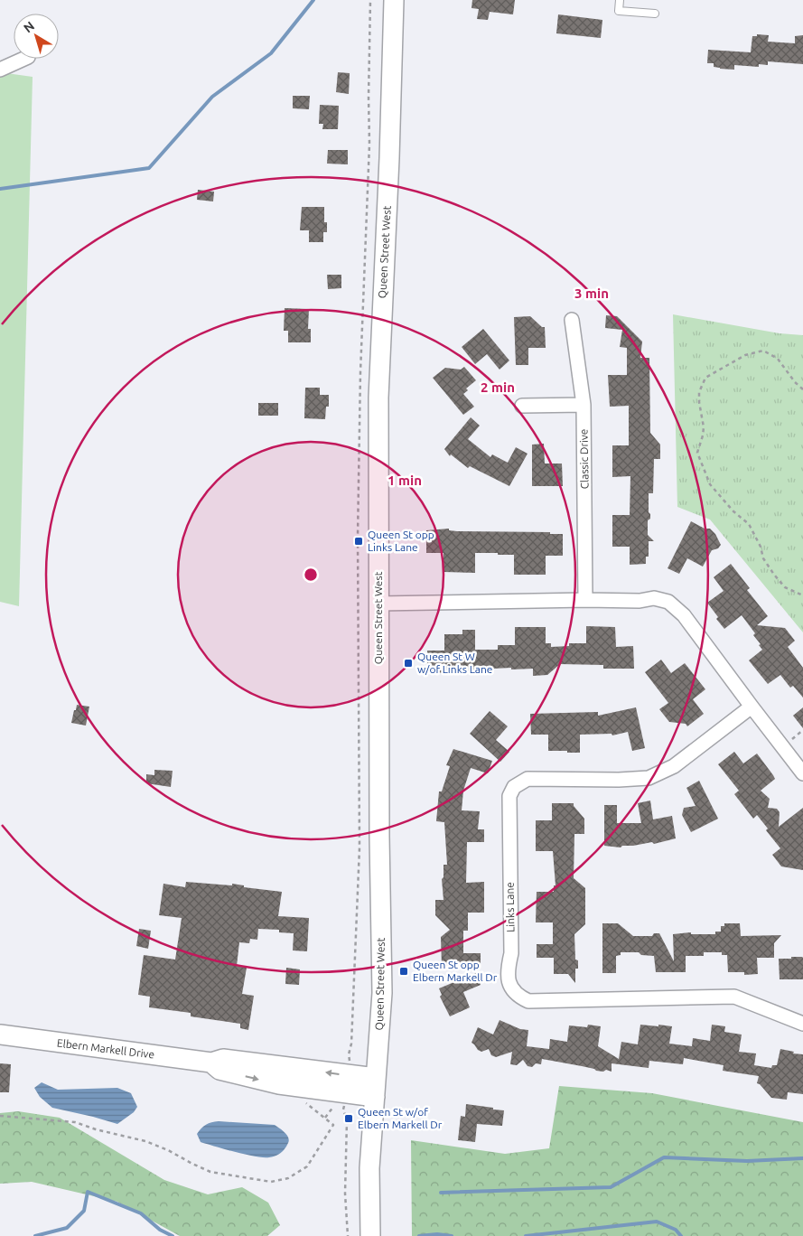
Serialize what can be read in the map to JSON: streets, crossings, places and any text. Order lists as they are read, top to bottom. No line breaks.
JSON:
{"streets":{"main road":["Queen Street West","Elbern Markell Drive"],"street":["Classic Drive","Links Lane"]},"crossings":[["Queen Street West","Elbern Markell Drive"]],"places":{"transit":["Queen St opp Links Lane","Queen St W w/of Links Lane","Queen St opp Elbern Markell Dr","Queen St w/of Elbern Markell Dr"]},"north":"top left","rings":["3 min","2 min","1 min"]}
